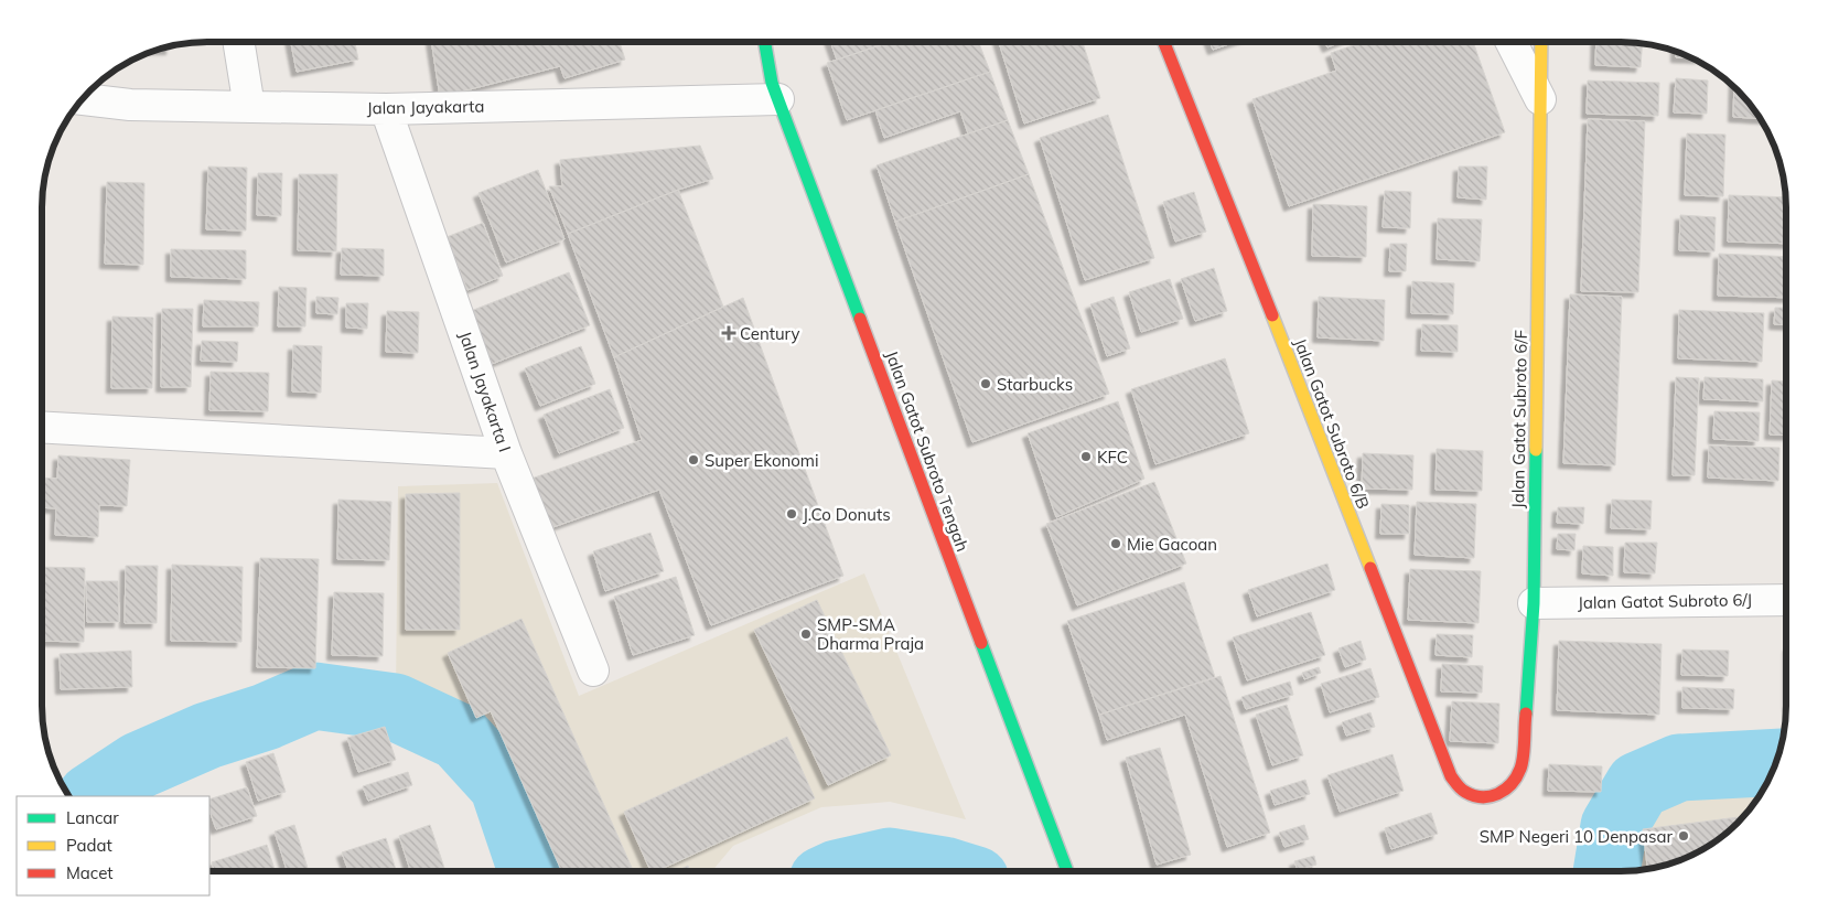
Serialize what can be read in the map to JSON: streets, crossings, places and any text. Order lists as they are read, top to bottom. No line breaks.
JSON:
{"streets":{"main road":["Jalan Gatot Subroto 6/F","Jalan Gatot Subroto 6/B","Jalan Gatot Subroto Tengah"],"street":["Jalan Jayakarta","Jalan Jayakarta I","Jalan Gatot Subroto 6/J"]},"crossings":[["Jalan Jayakarta","Jalan Jayakarta I"],["Jalan Jayakarta","Jalan Gatot Subroto Tengah"],["Jalan Gatot Subroto 6/F","Jalan Gatot Subroto 6/B"],["Jalan Gatot Subroto 6/F","Jalan Gatot Subroto 6/J"]],"places":{"health":["Century"],"other":["Starbucks","KFC","Super Ekonomi","J.Co Donuts","Mie Gacoan","SMP-SMA Dharma Praja","SMP Negeri 10 Denpasar"]},"legend":["Lancar","Padat","Macet"]}
